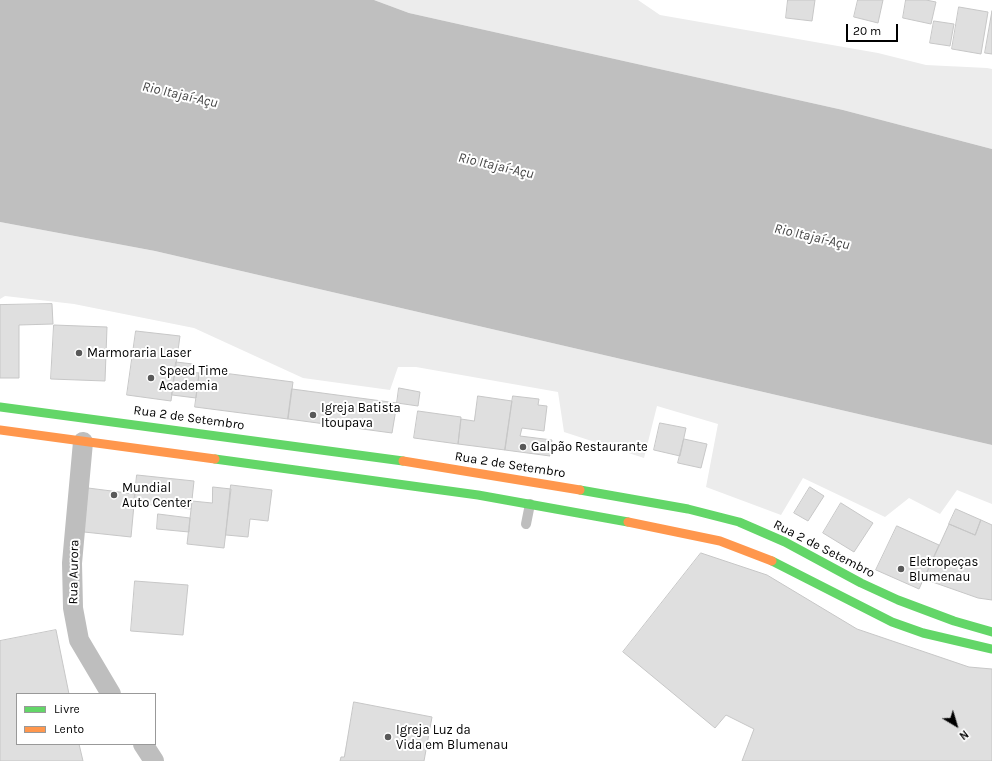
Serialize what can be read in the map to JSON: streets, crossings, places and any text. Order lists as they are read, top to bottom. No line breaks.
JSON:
{"streets":{"main road":["Rua 2 de Setembro"],"street":["Rua Aurora"]},"water":["Rio Itajaí-Açu"],"places":["Marmoraria Laser","Speed Time Academia","Igreja Batista Itoupava","Galpão Restaurante","Mundial Auto Center","Eletropeças Blumenau","Igreja Luz da Vida em Blumenau"],"legend":["Livre","Lento"],"scale_bar":"20 m","north":"bottom right"}
